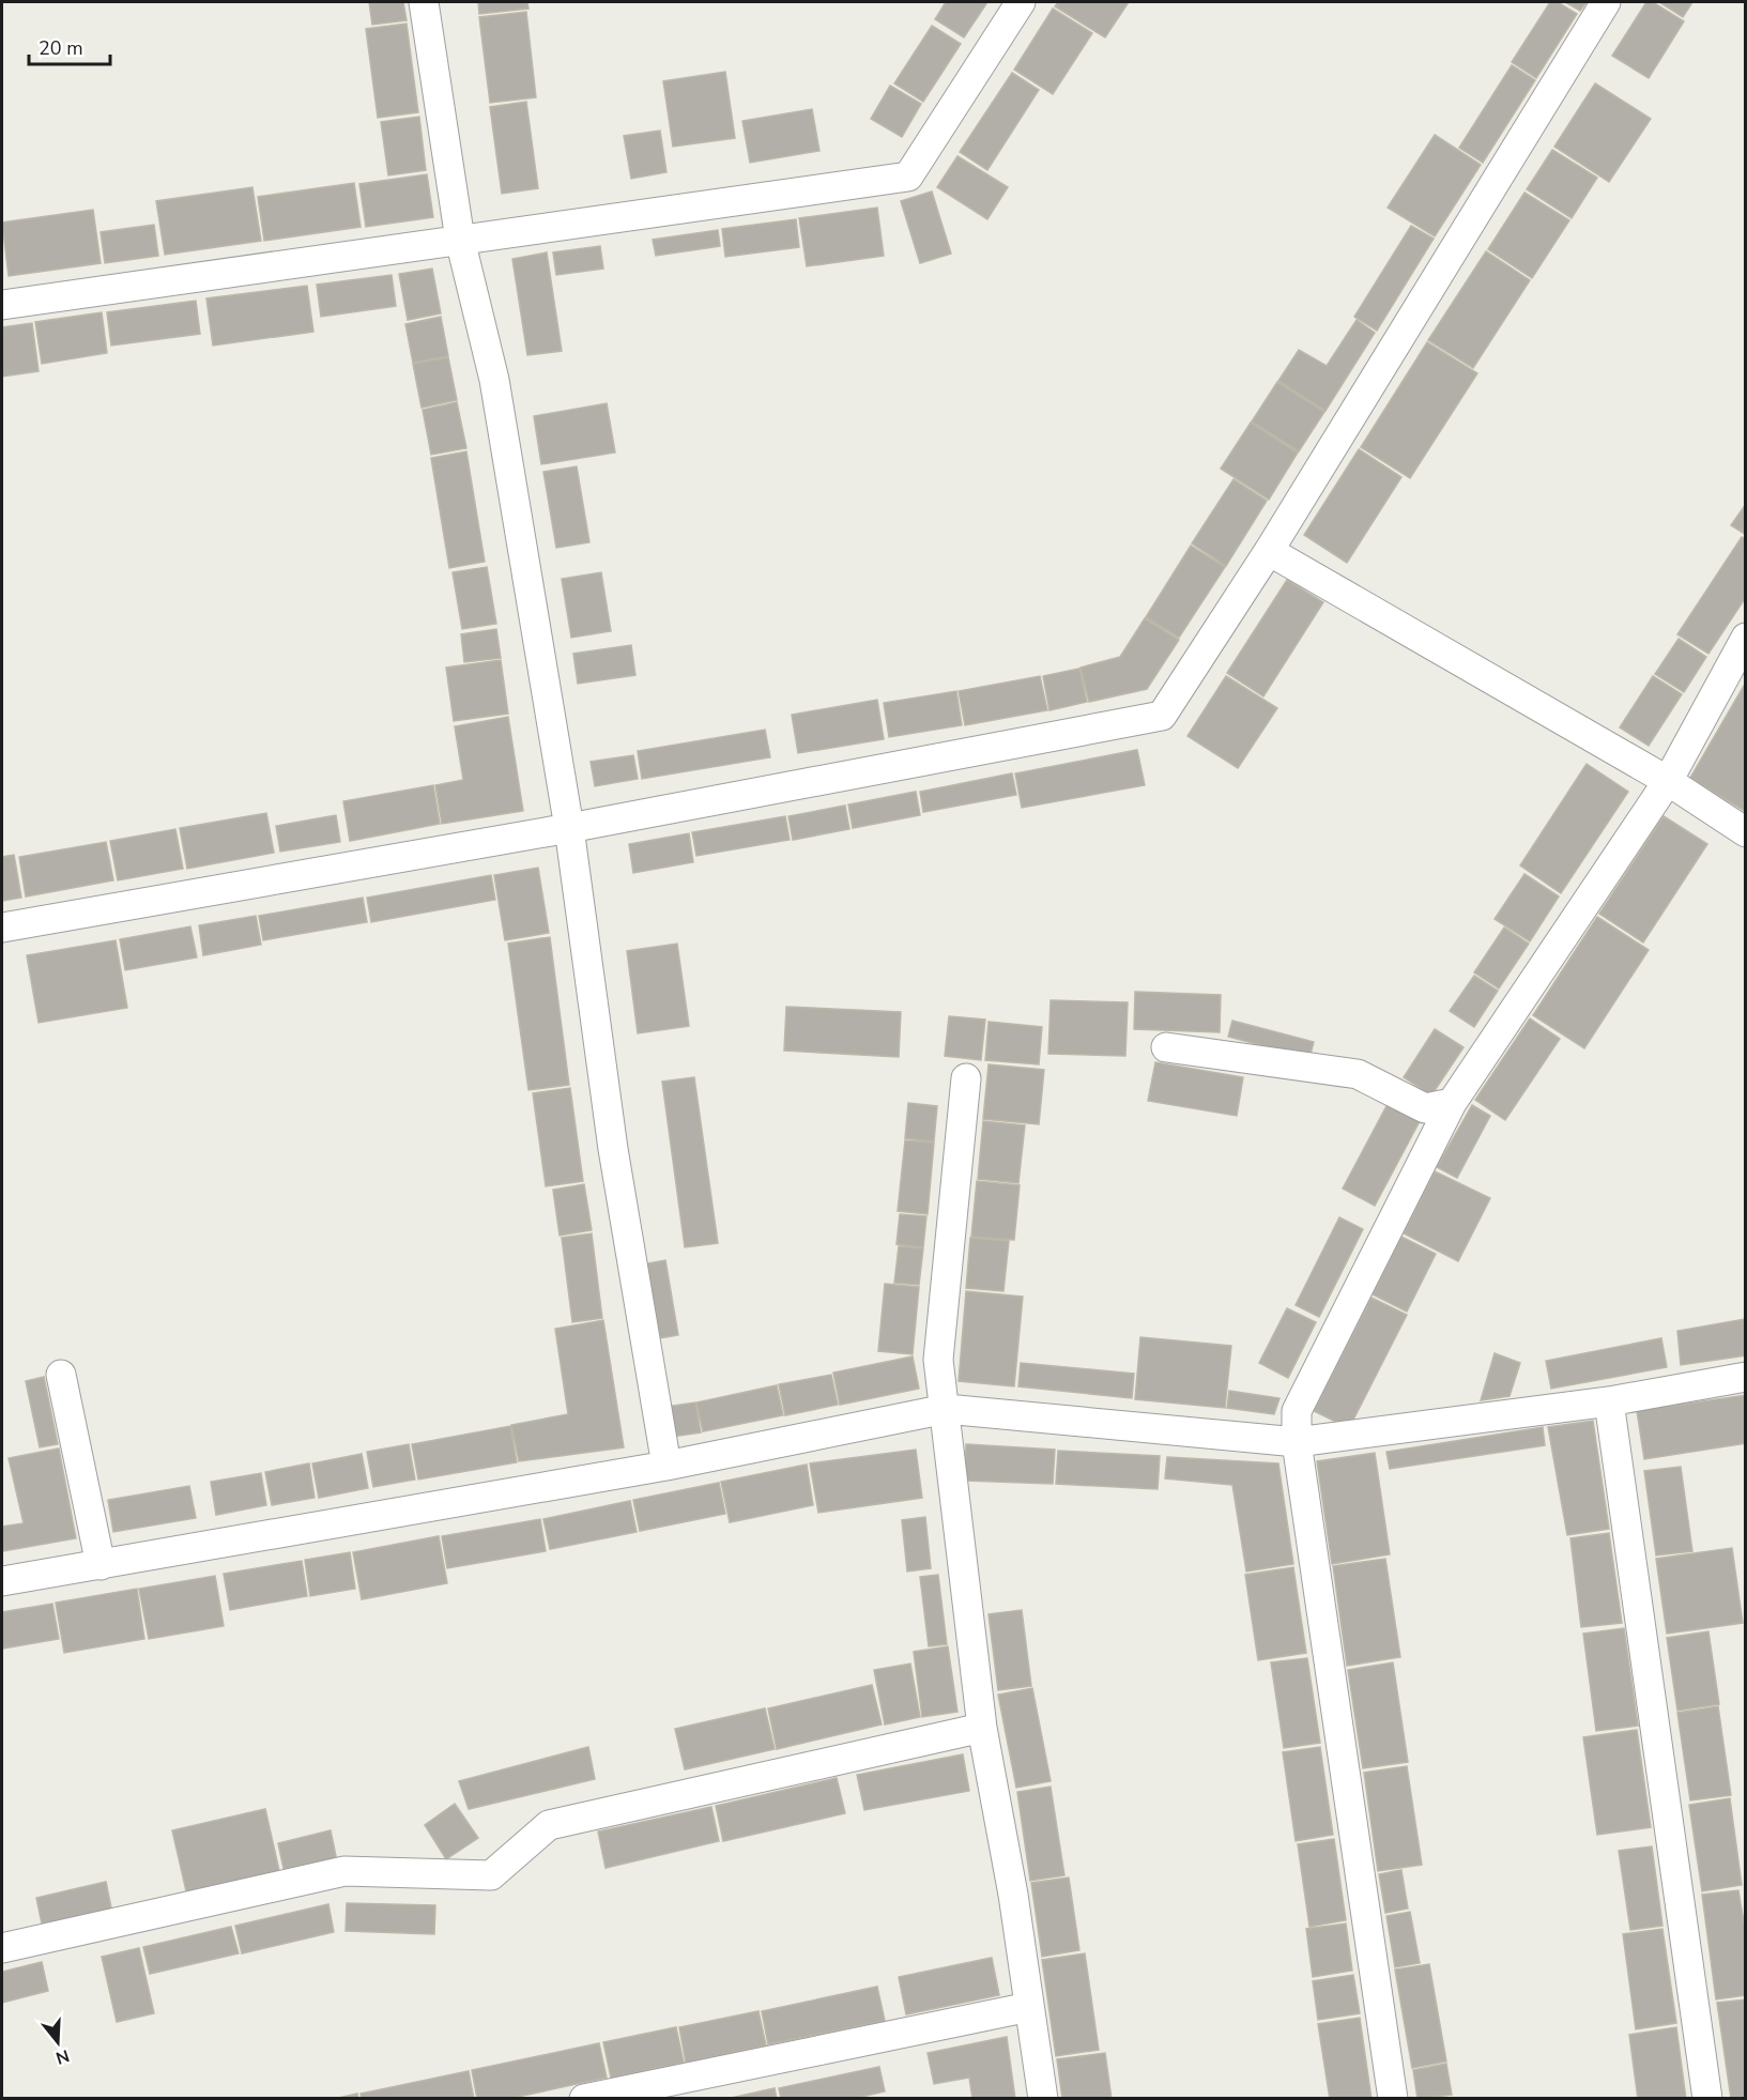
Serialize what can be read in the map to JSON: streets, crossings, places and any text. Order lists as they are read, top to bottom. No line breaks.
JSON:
{"scale_bar":"20 m","north":"bottom"}
